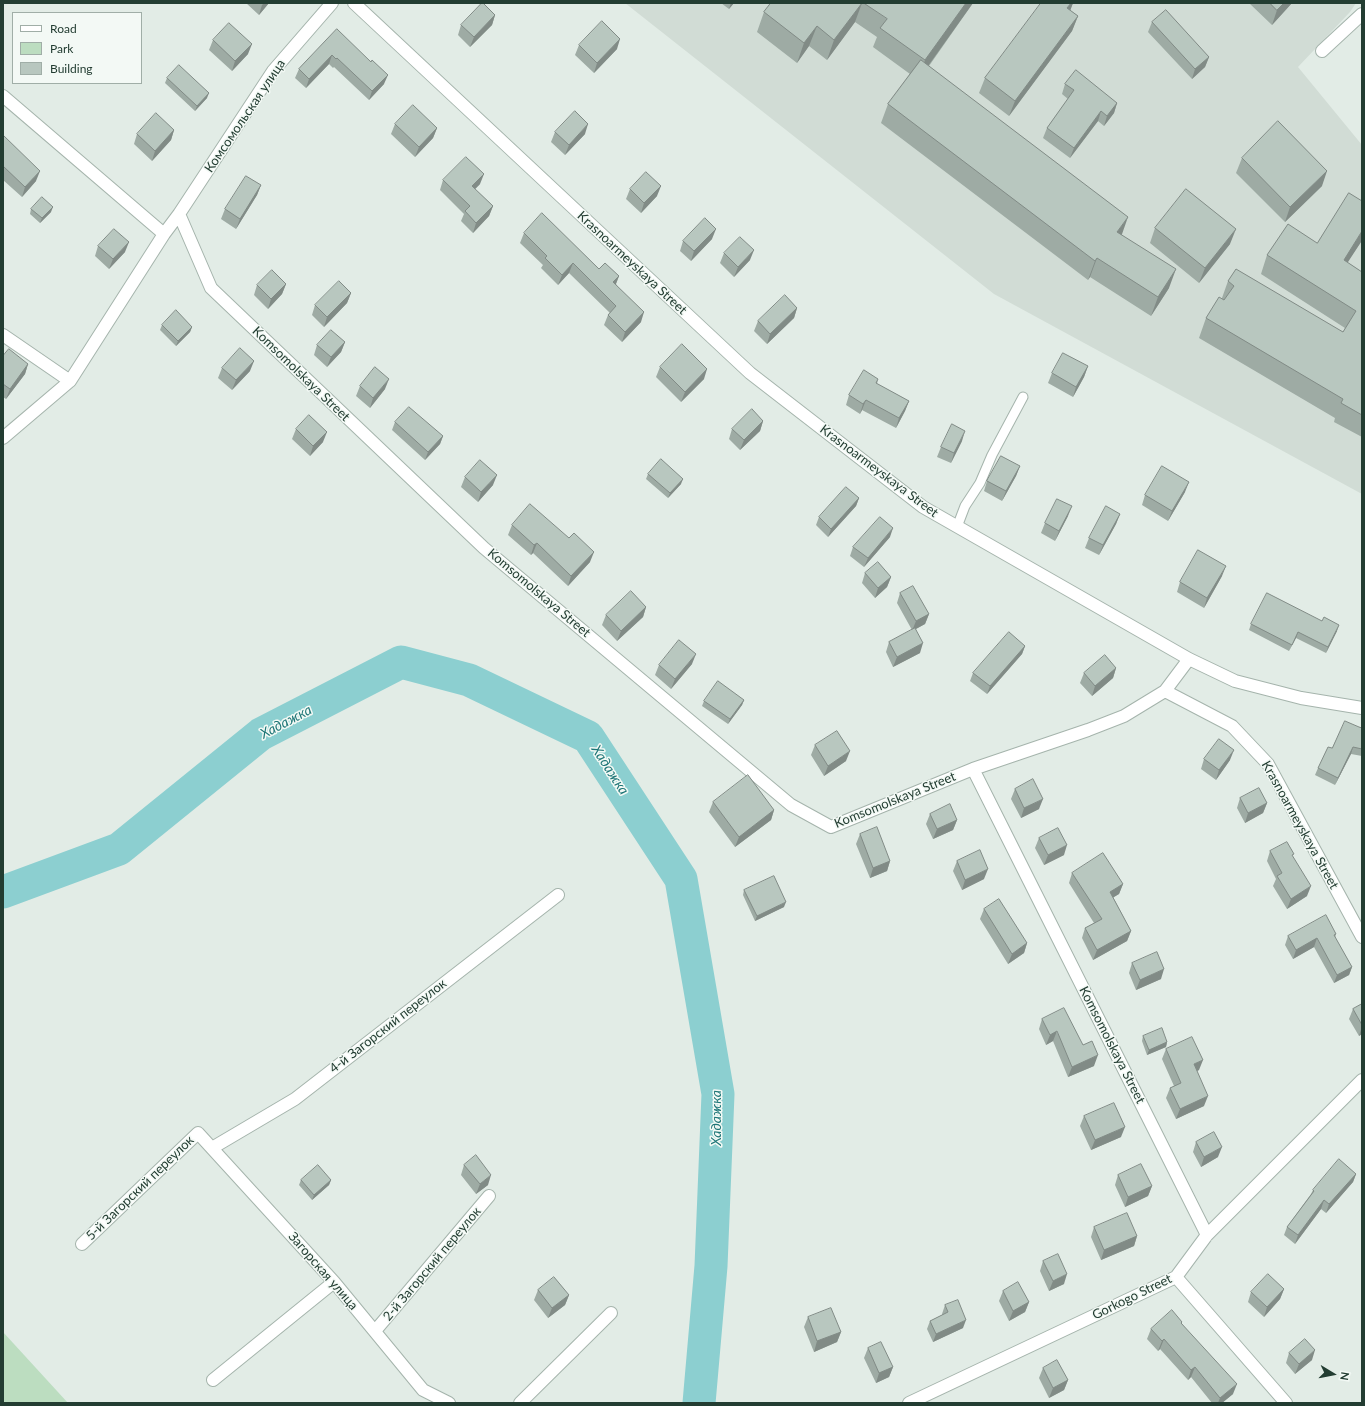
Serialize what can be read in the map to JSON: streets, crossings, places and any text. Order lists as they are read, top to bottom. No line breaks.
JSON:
{"streets":{"street":["Комсомольская улица","Krasnoarmeyskaya Street","Komsomolskaya Street","4-й Загорский переулок","5-й Загорский переулок","2-й Загорский переулок","Загорская улица","Gorkogo Street"]},"crossings":[["Комсомольская улица","Komsomolskaya Street"],["Krasnoarmeyskaya Street","Komsomolskaya Street"],["Komsomolskaya Street","Gorkogo Street"],["4-й Загорский переулок","Загорская улица"],["5-й Загорский переулок","Загорская улица"],["2-й Загорский переулок","Загорская улица"]],"water":["Хадажка"],"legend":["Road","Park","Building"],"north":"right"}
